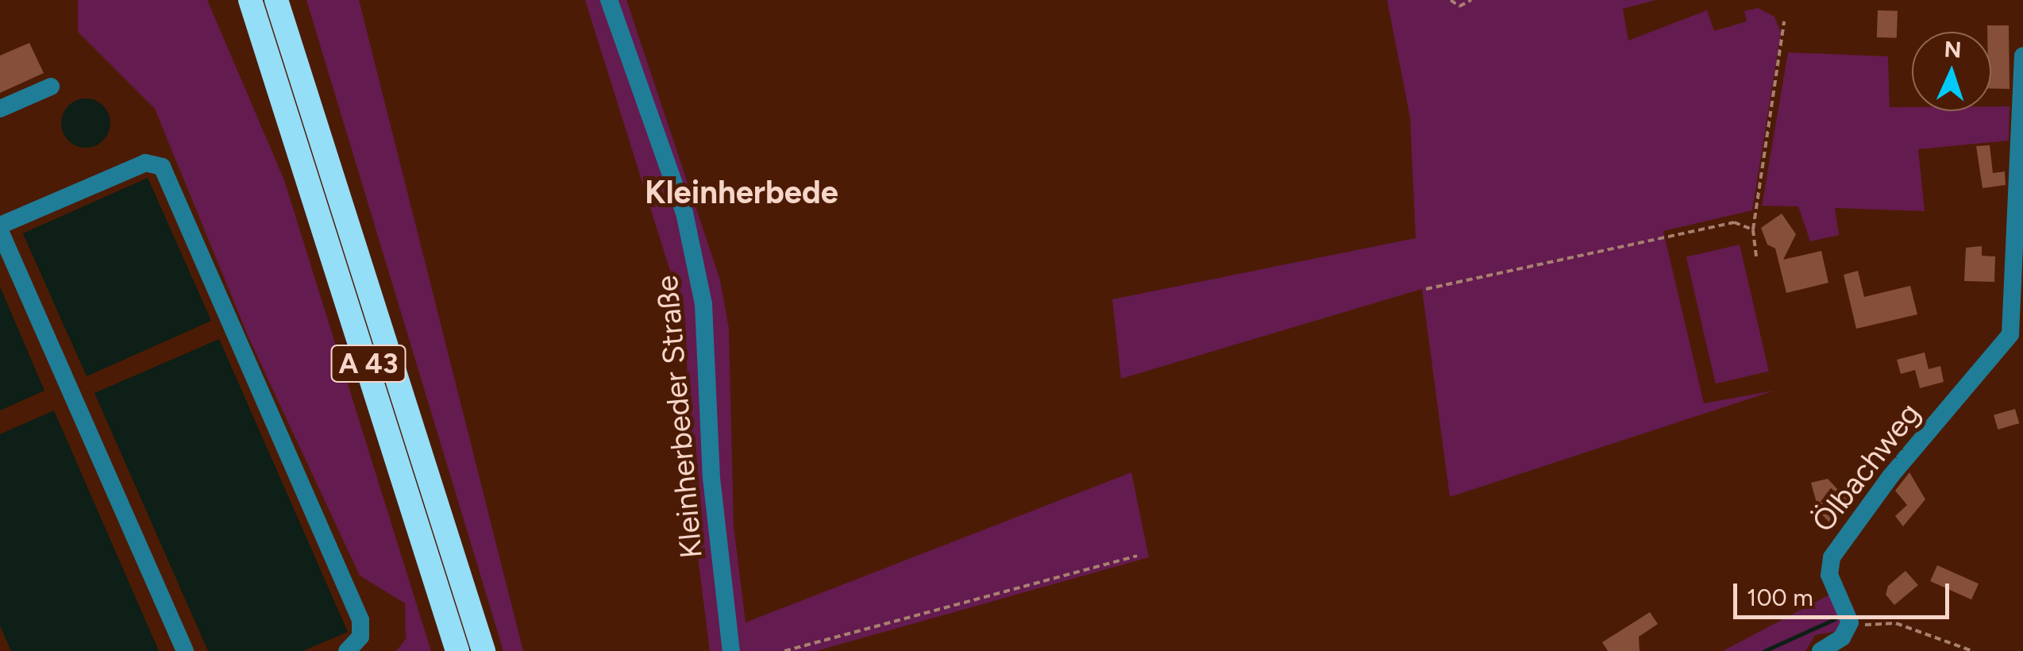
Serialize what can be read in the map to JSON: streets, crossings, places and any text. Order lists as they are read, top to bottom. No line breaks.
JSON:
{"streets":{"highway":["A 43"],"street":["Kleinherbeder Straße","Ölbachweg"]},"districts":["Kleinherbede"],"scale_bar":"100 m","north":"top"}
